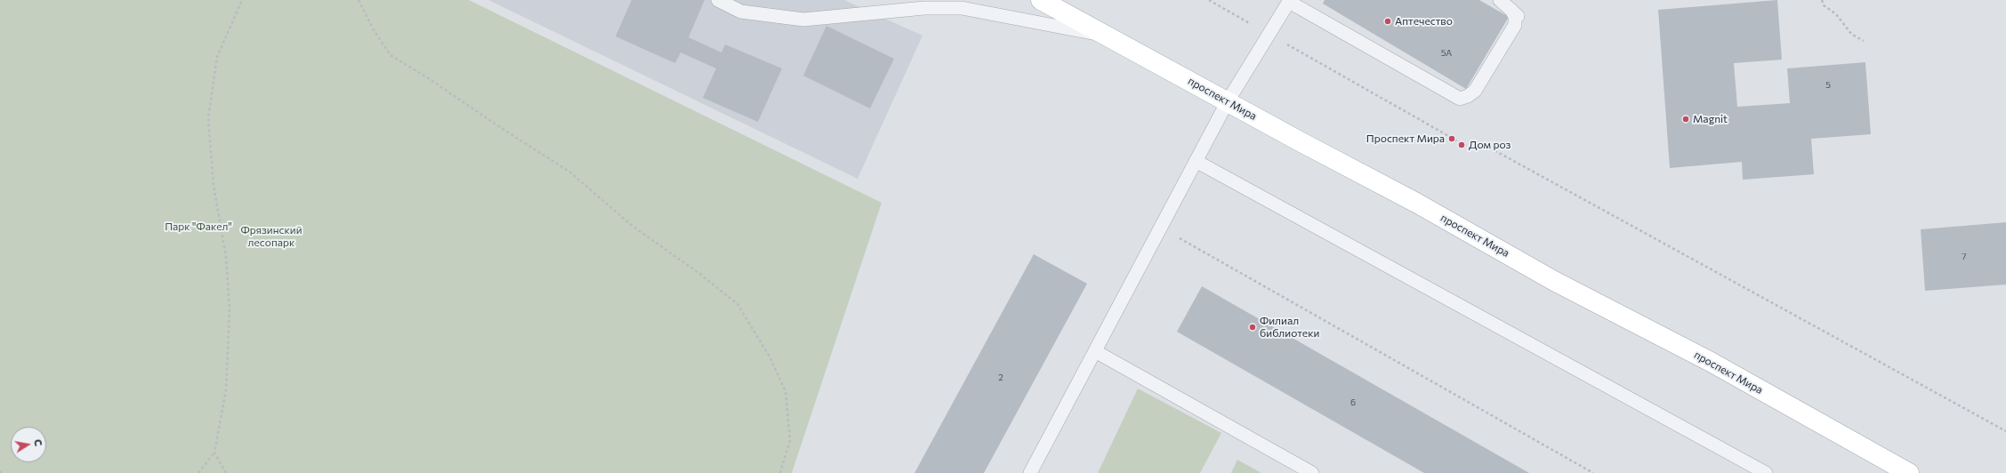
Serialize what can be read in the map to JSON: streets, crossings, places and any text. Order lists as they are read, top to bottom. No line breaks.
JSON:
{"streets":{"main road":["проспект Мира"]},"parks":["Парк \"Факел\"","Фрязинский лесопарк"],"places":["Аптечество","Magnit","Проспект Мира","Дом роз","Филиал библиотеки"],"house_numbers":["5А","5","7","2","6"],"north":"right"}
